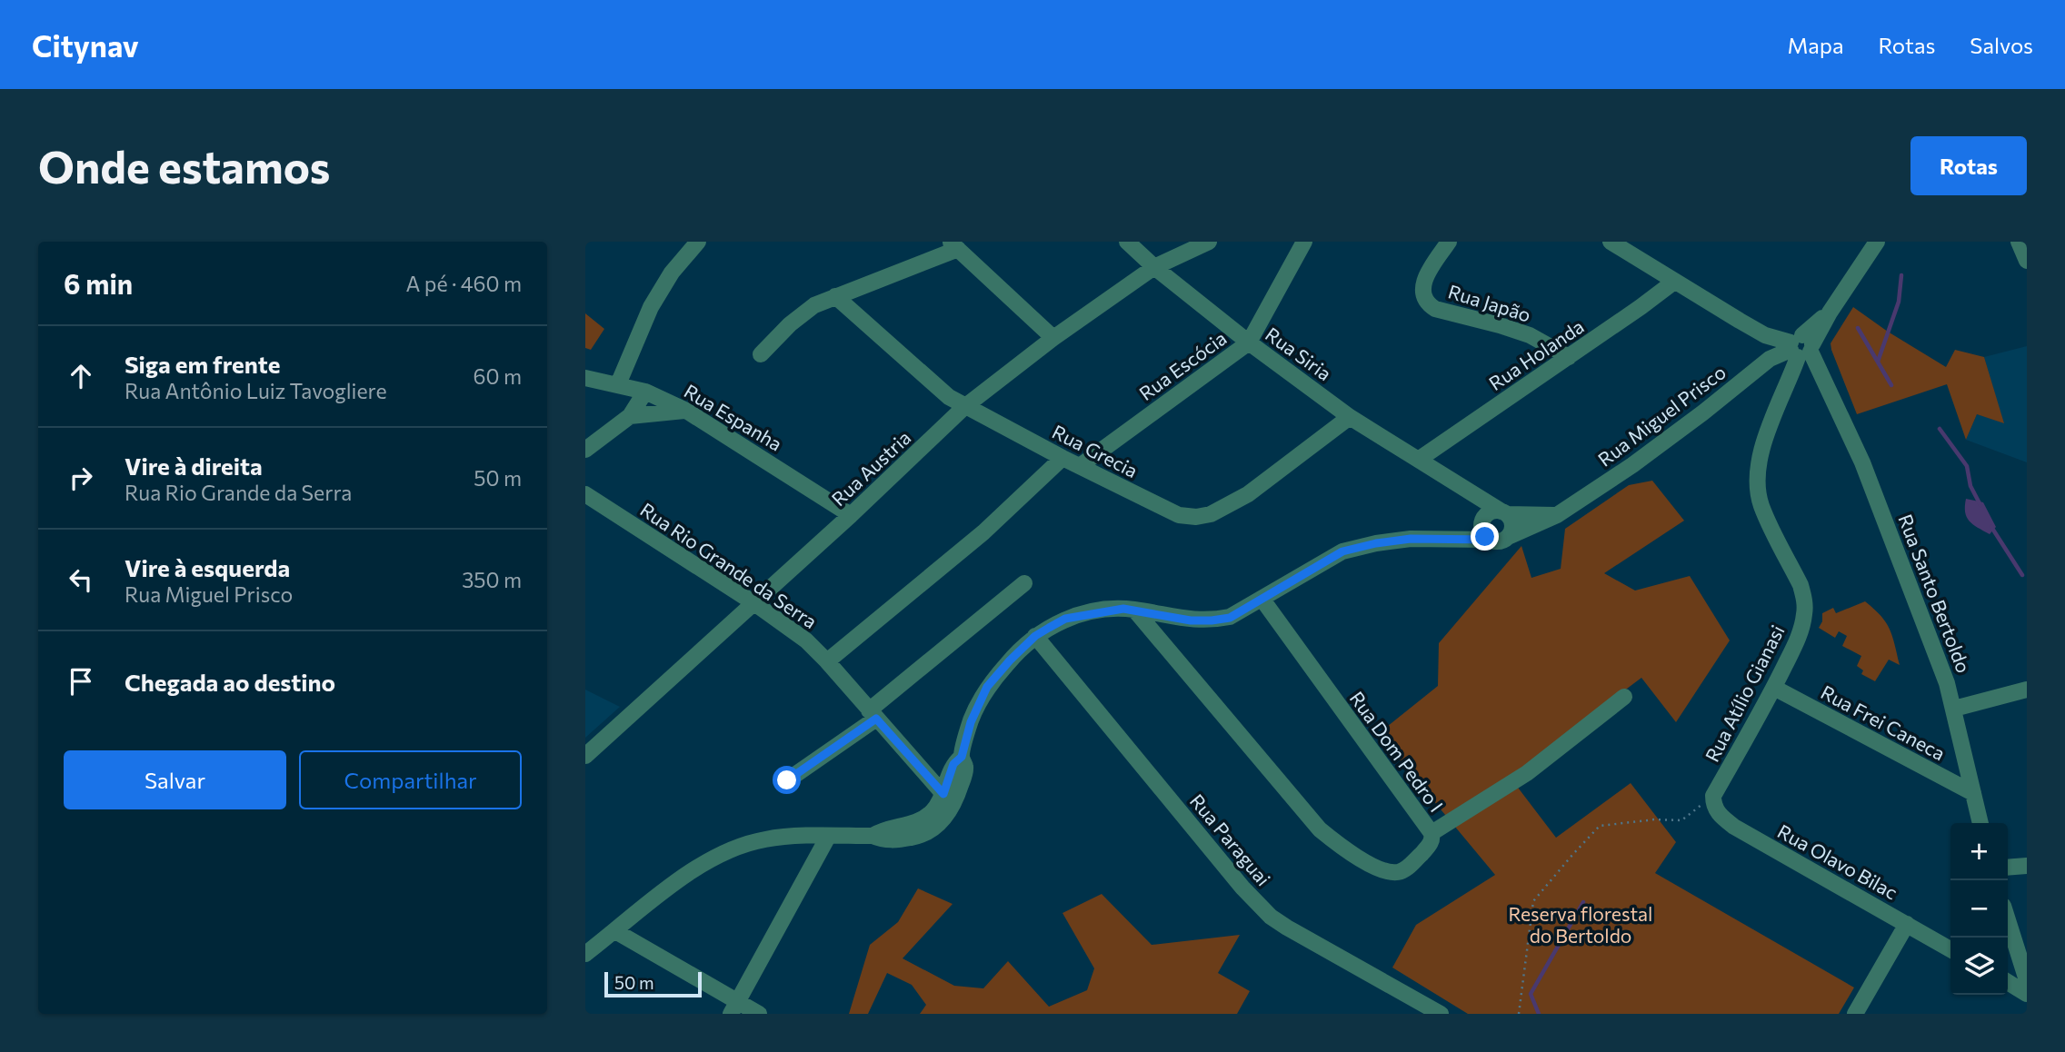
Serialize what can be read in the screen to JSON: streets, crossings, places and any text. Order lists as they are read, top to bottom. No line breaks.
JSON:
{"streets":{"street":["Rua Japão","Rua Siria","Rua Holanda","Rua Escócia","Rua Miguel Prisco","Rua Espanha","Rua Grecia","Rua Austria","Rua Rio Grande da Serra","Rua Santo Bertoldo","Rua Atílio Gianasi","Rua Frei Caneca","Rua Dom Pedro I","Rua Paraguai","Rua Olavo Bilac"]},"crossings":[["Rua Japão","Rua Holanda"],["Rua Siria","Rua Holanda"],["Rua Siria","Rua Escócia"],["Rua Siria","Rua Miguel Prisco"],["Rua Siria","Rua Grecia"],["Rua Siria","Rua Austria"],["Rua Escócia","Rua Grecia"],["Rua Miguel Prisco","Rua Rio Grande da Serra"],["Rua Miguel Prisco","Rua Santo Bertoldo"],["Rua Miguel Prisco","Rua Atílio Gianasi"],["Rua Miguel Prisco","Rua Dom Pedro I"],["Rua Miguel Prisco","Rua Paraguai"],["Rua Espanha","Rua Austria"],["Rua Grecia","Rua Austria"],["Rua Austria","Rua Rio Grande da Serra"],["Rua Santo Bertoldo","Rua Atílio Gianasi"],["Rua Santo Bertoldo","Rua Frei Caneca"],["Rua Atílio Gianasi","Rua Frei Caneca"],["Rua Atílio Gianasi","Rua Olavo Bilac"]],"parks":["Reserva florestal do Bertoldo"],"scale_bar":"50 m","page":{"header":"Citynav","nav":["Mapa","Rotas","Salvos"],"buttons":["Rotas",["Salvar","Compartilhar"]],"title":"Onde estamos","heading":["6 min","A pé · 460 m"],"list":[["Siga em frente","Rua Antônio Luiz Tavogliere","60 m"],["Vire à direita","Rua Rio Grande da Serra","50 m"],["Vire à esquerda","Rua Miguel Prisco","350 m"],"Chegada ao destino"],"map_buttons":["+","−"],"scale":"50 m"}}
